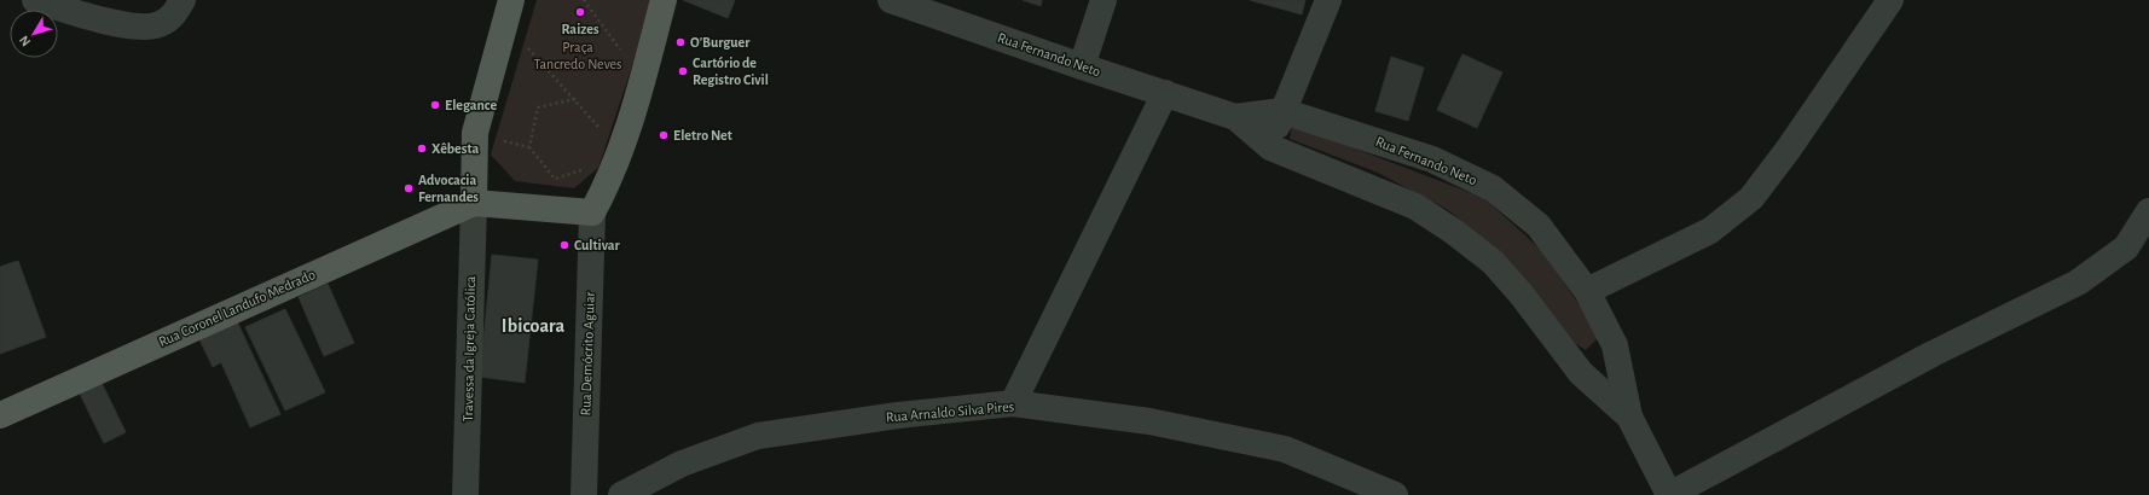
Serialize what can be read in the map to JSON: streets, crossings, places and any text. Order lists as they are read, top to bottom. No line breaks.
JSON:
{"streets":{"main road":["Rua Coronel Landufo Medrado"],"street":["Rua Fernando Neto","Travessa da Igreja Católica","Rua Demócrito Aguiar","Rua Arnaldo Silva Pires"]},"crossings":[["Rua Coronel Landufo Medrado","Travessa da Igreja Católica"]],"districts":["Ibicoara"],"parks":["Praça Tancredo Neves"],"places":["Raizes","O'Burguer","Cartório de Registro Civil","Elegance","Eletro Net","Xêbesta","Advocacia Fernandes","Cultivar"],"north":"bottom left"}
